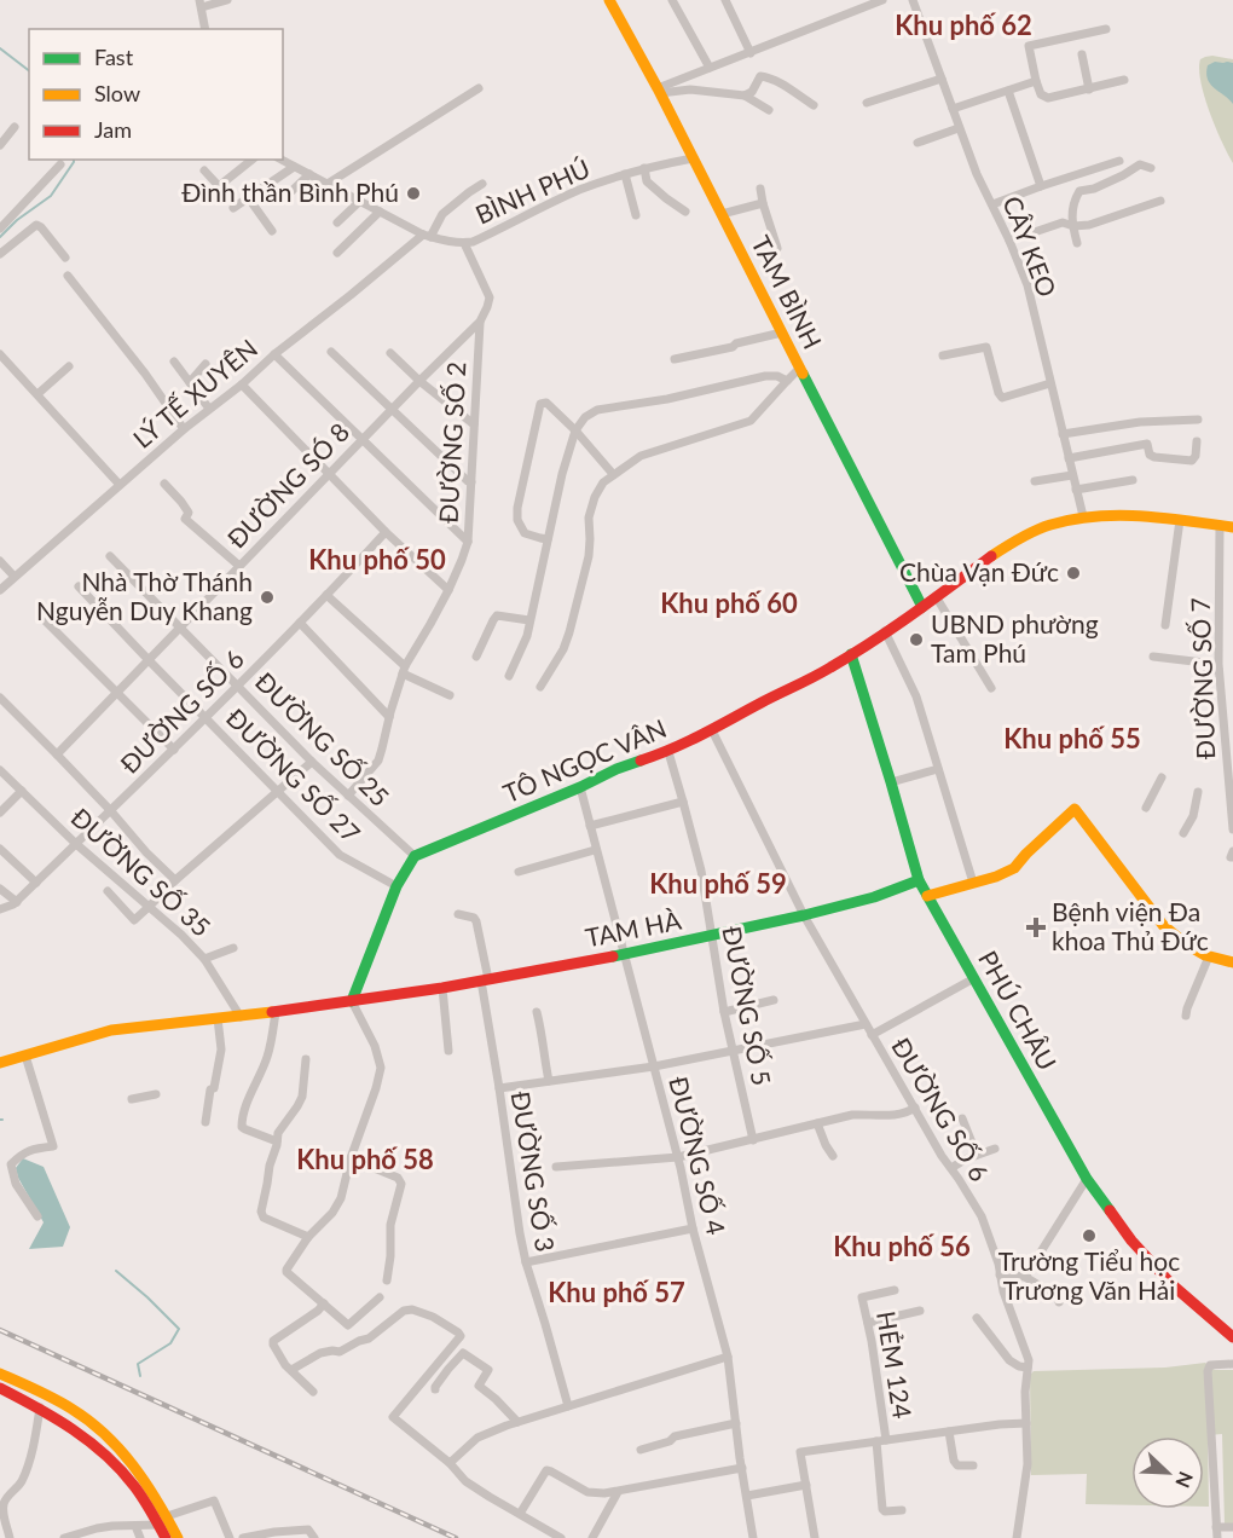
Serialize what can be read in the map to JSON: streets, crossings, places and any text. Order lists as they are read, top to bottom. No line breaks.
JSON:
{"streets":{"main road":["TAM BÌNH","TÔ NGỌC VÂN","TAM HÀ","PHÚ CHÂU"],"street":["BÌNH PHÚ","CÂY KEO","LÝ TẾ XUYÊN","ĐƯỜNG SỐ 2","ĐƯỜNG SÓ 8","ĐƯỜNG SỐ 7","ĐƯỜNG SỐ 6","ĐƯỜNG SỐ 25","ĐƯỜNG SỐ 27","ĐƯỜNG SỐ 35","ĐƯỜNG SỐ 5","ĐƯỜNG SỐ 4","ĐƯỜNG SỐ 3","HẺM 124"]},"crossings":[["BÌNH PHÚ","TAM BÌNH"],["BÌNH PHÚ","LÝ TẾ XUYÊN"],["BÌNH PHÚ","ĐƯỜNG SÓ 8"],["CÂY KEO","TÔ NGỌC VÂN"],["TAM BÌNH","TÔ NGỌC VÂN"],["ĐƯỜNG SỐ 2","ĐƯỜNG SÓ 8"],["ĐƯỜNG SỐ 2","ĐƯỜNG SỐ 25"],["ĐƯỜNG SÓ 8","ĐƯỜNG SỐ 25"],["ĐƯỜNG SÓ 8","ĐƯỜNG SỐ 27"],["ĐƯỜNG SỐ 7","TÔ NGỌC VÂN"],["ĐƯỜNG SỐ 6","ĐƯỜNG SỐ 25"],["ĐƯỜNG SỐ 6","TÔ NGỌC VÂN"],["ĐƯỜNG SỐ 6","ĐƯỜNG SỐ 27"],["ĐƯỜNG SỐ 6","ĐƯỜNG SỐ 35"],["ĐƯỜNG SỐ 6","TAM HÀ"],["ĐƯỜNG SỐ 25","TÔ NGỌC VÂN"],["TÔ NGỌC VÂN","ĐƯỜNG SỐ 5"],["TÔ NGỌC VÂN","PHÚ CHÂU"],["TÔ NGỌC VÂN","ĐƯỜNG SỐ 4"],["TAM HÀ","ĐƯỜNG SỐ 5"],["TAM HÀ","PHÚ CHÂU"],["TAM HÀ","ĐƯỜNG SỐ 4"],["TAM HÀ","ĐƯỜNG SỐ 3"]],"districts":["Khu phố 62","Khu phố 50","Khu phố 60","Khu phố 55","Khu phố 59","Khu phố 58","Khu phố 56","Khu phố 57"],"places":{"other":["Đình thần Bình Phú","Chùa Vạn Đức","Nhà Thờ Thánh Nguyễn Duy Khang","UBND phường Tam Phú","Trường Tiểu học Trương Văn Hải"],"health":["Bệnh viện Đa khoa Thủ Đức"]},"legend":["Fast","Slow","Jam"],"north":"bottom right"}
